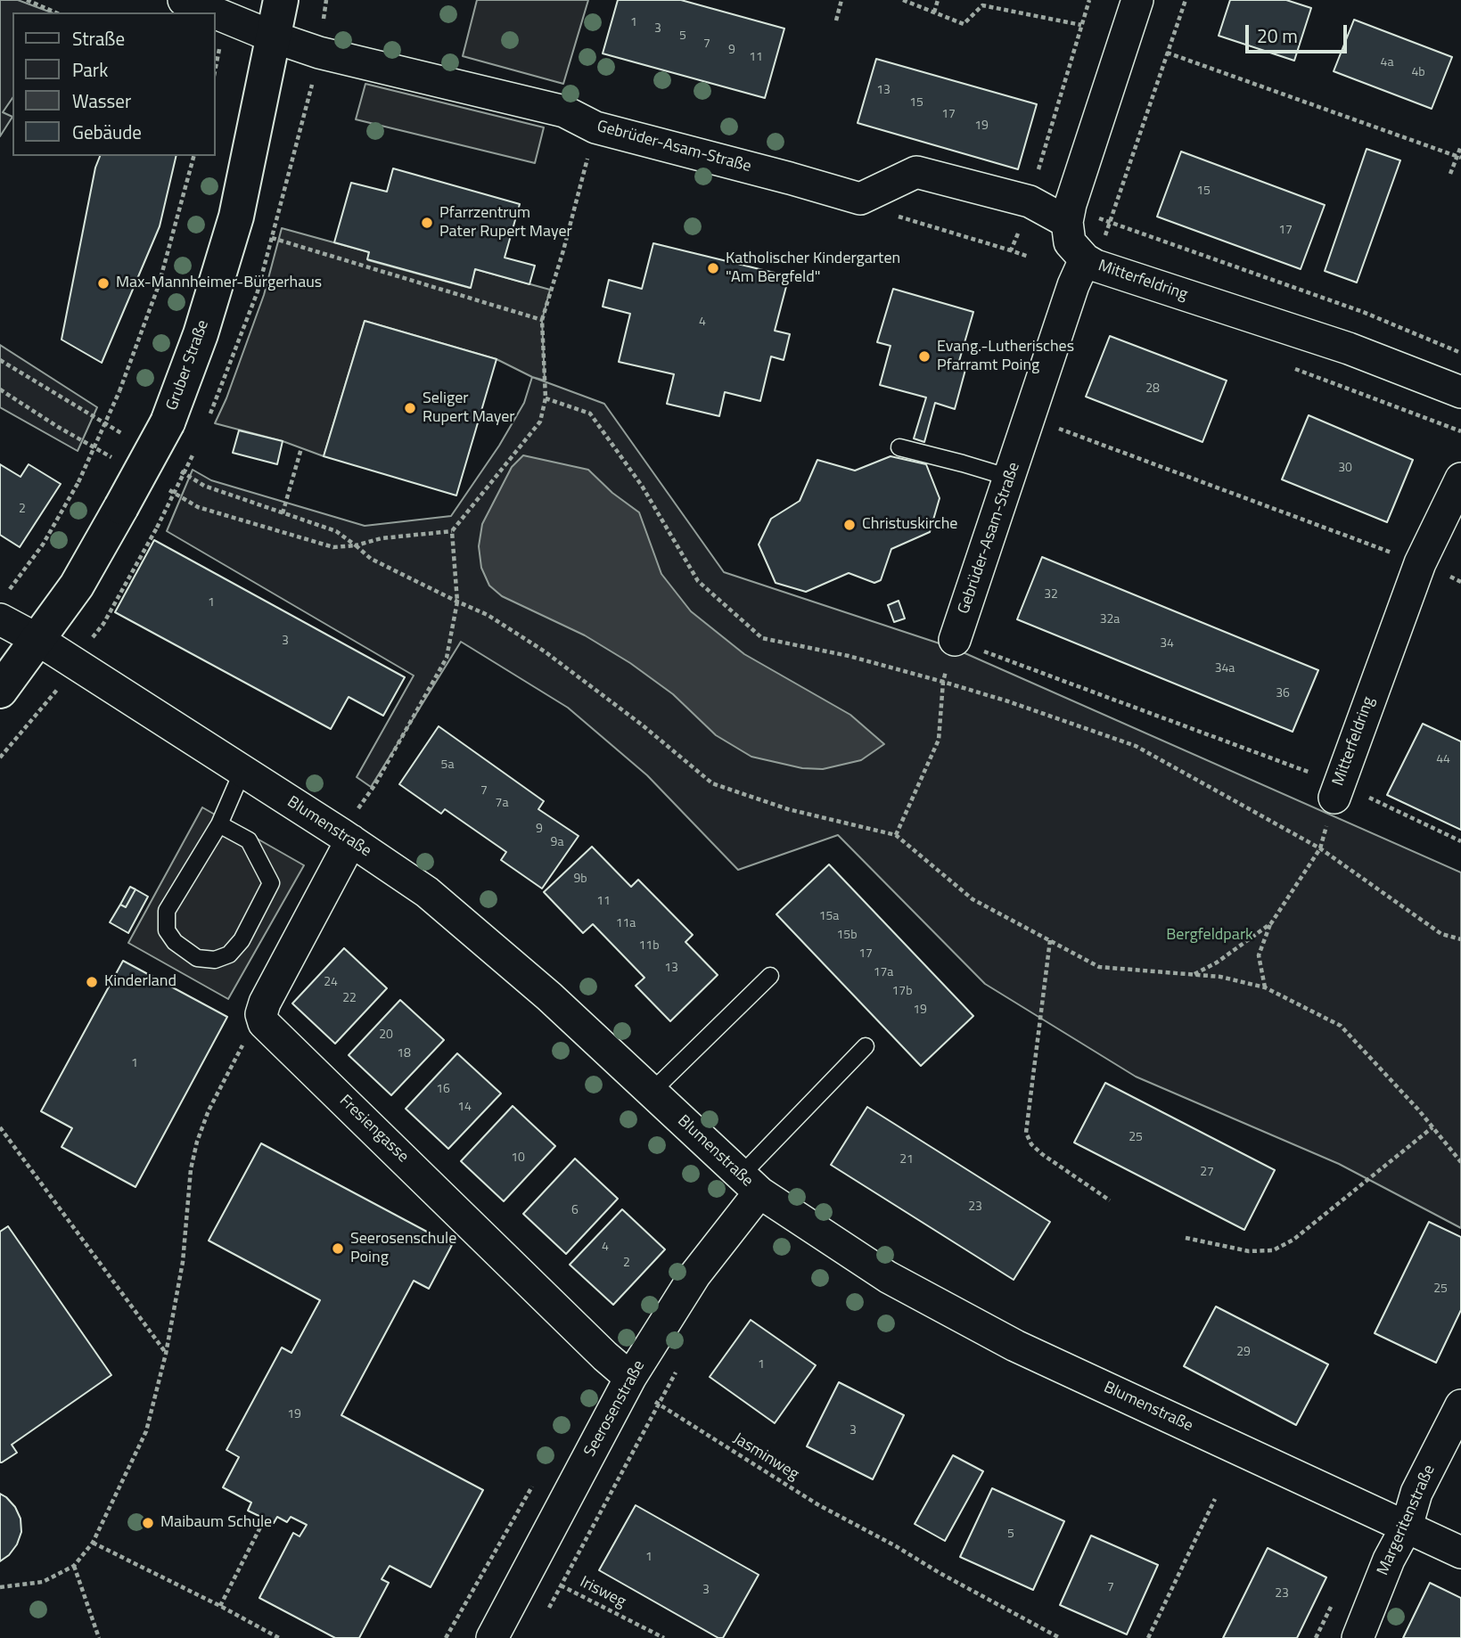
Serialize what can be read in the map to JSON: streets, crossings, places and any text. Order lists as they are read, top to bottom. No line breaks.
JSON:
{"streets":{"street":["Gebrüder-Asam-Straße","Mitterfeldring","Gruber Straße","Blumenstraße","Fresiengasse","Seerosenstraße","Margeritenstraße"],"path":["Jasminweg","Irisweg"]},"crossings":[["Gebrüder-Asam-Straße","Mitterfeldring"],["Gebrüder-Asam-Straße","Gruber Straße"],["Gruber Straße","Blumenstraße"],["Blumenstraße","Seerosenstraße"],["Blumenstraße","Margeritenstraße"],["Fresiengasse","Seerosenstraße"],["Fresiengasse","Jasminweg"],["Seerosenstraße","Jasminweg"],["Seerosenstraße","Irisweg"]],"parks":["Bergfeldpark"],"places":["Pfarrzentrum Pater Rupert Mayer","Katholischer Kindergarten \"Am Bergfeld\"","Max-Mannheimer-Bürgerhaus","Evang.-Lutherisches Pfarramt Poing","Seliger Rupert Mayer","Christuskirche","Kinderland","Seerosenschule Poing","Maibaum Schule"],"house_numbers":["1","3","5","7","9","11","4a","4b","13","15","17","19","15","17","4","28","30","2","32","1","32a","3","34","34a","36","44","5a","7","7a","9","9a","9b","11","15a","11a","15b","11b","17","13","17a","24","17b","22","19","20","18","1","16","14","25","10","21","27","23","6","4","2","25","29","1","19","3","5","1","7","3","23"],"legend":["Straße","Park","Wasser","Gebäude"],"scale_bar":"20 m"}
